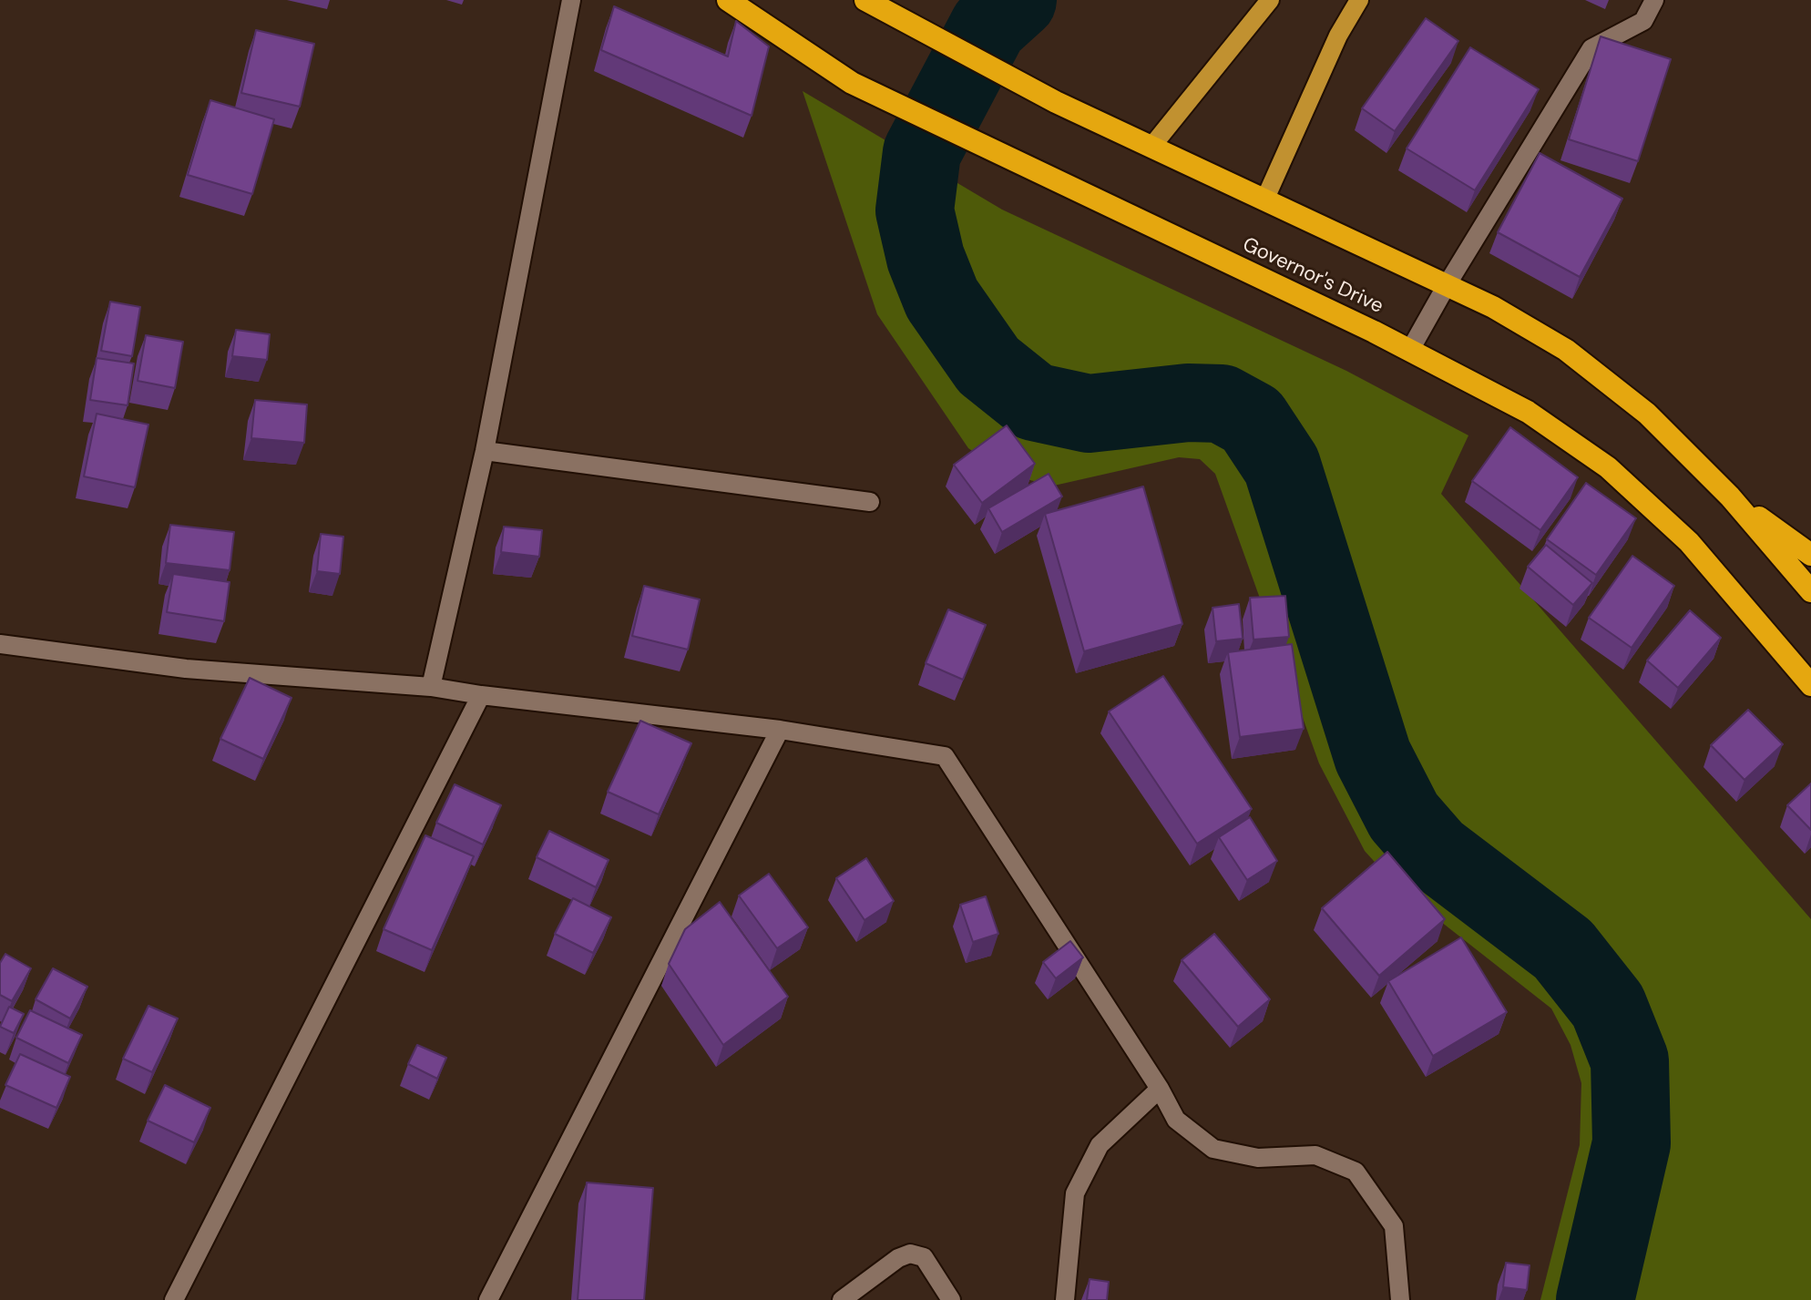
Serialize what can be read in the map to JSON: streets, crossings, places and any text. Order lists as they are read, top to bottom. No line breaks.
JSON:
{"streets":{"highway":["Governor's Drive"]}}
